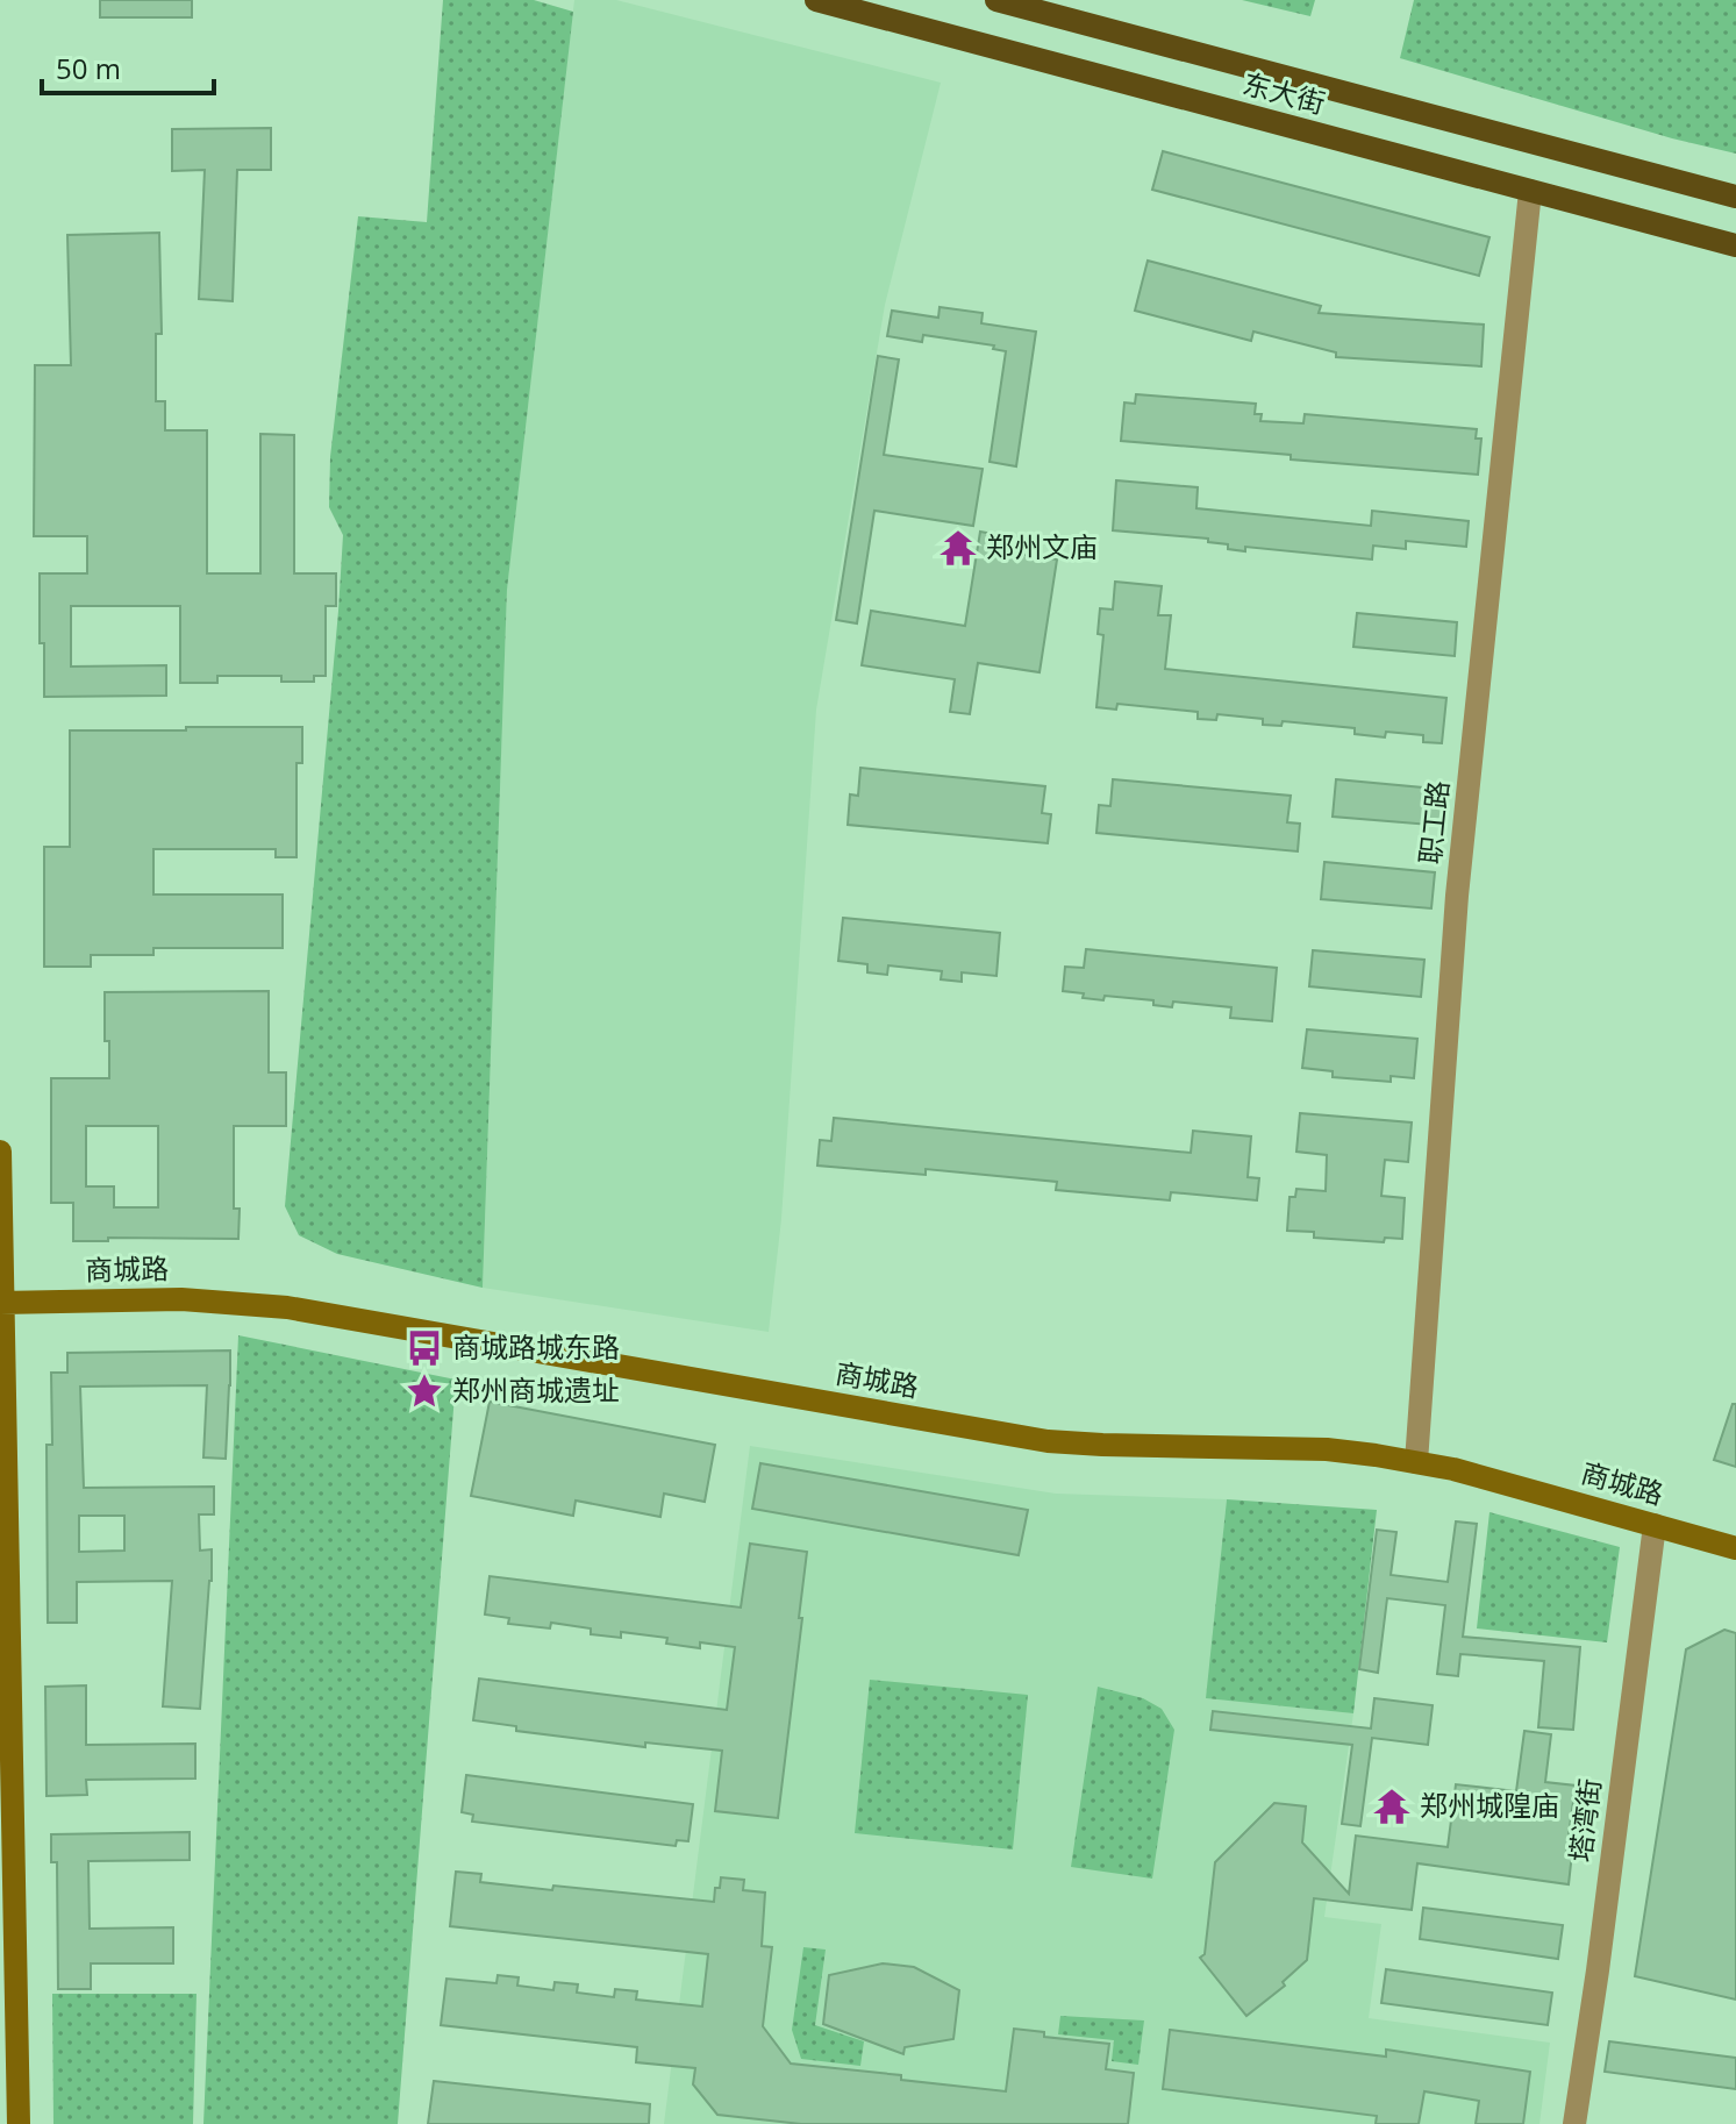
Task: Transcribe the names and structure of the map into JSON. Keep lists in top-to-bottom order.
{
  "streets": {
    "main road": ["东大街"],
    "street": ["职工路", "商城路", "塔湾街"]
  },
  "crossings": [
    ["东大街", "职工路"],
    ["职工路", "商城路"],
    ["商城路", "塔湾街"]
  ],
  "places": {
    "temple": ["郑州文庙", "郑州城隍庙"],
    "bus stop": ["商城路城东路"],
    "place": ["郑州商城遗址"]
  },
  "scale_bar": "50 m"
}
